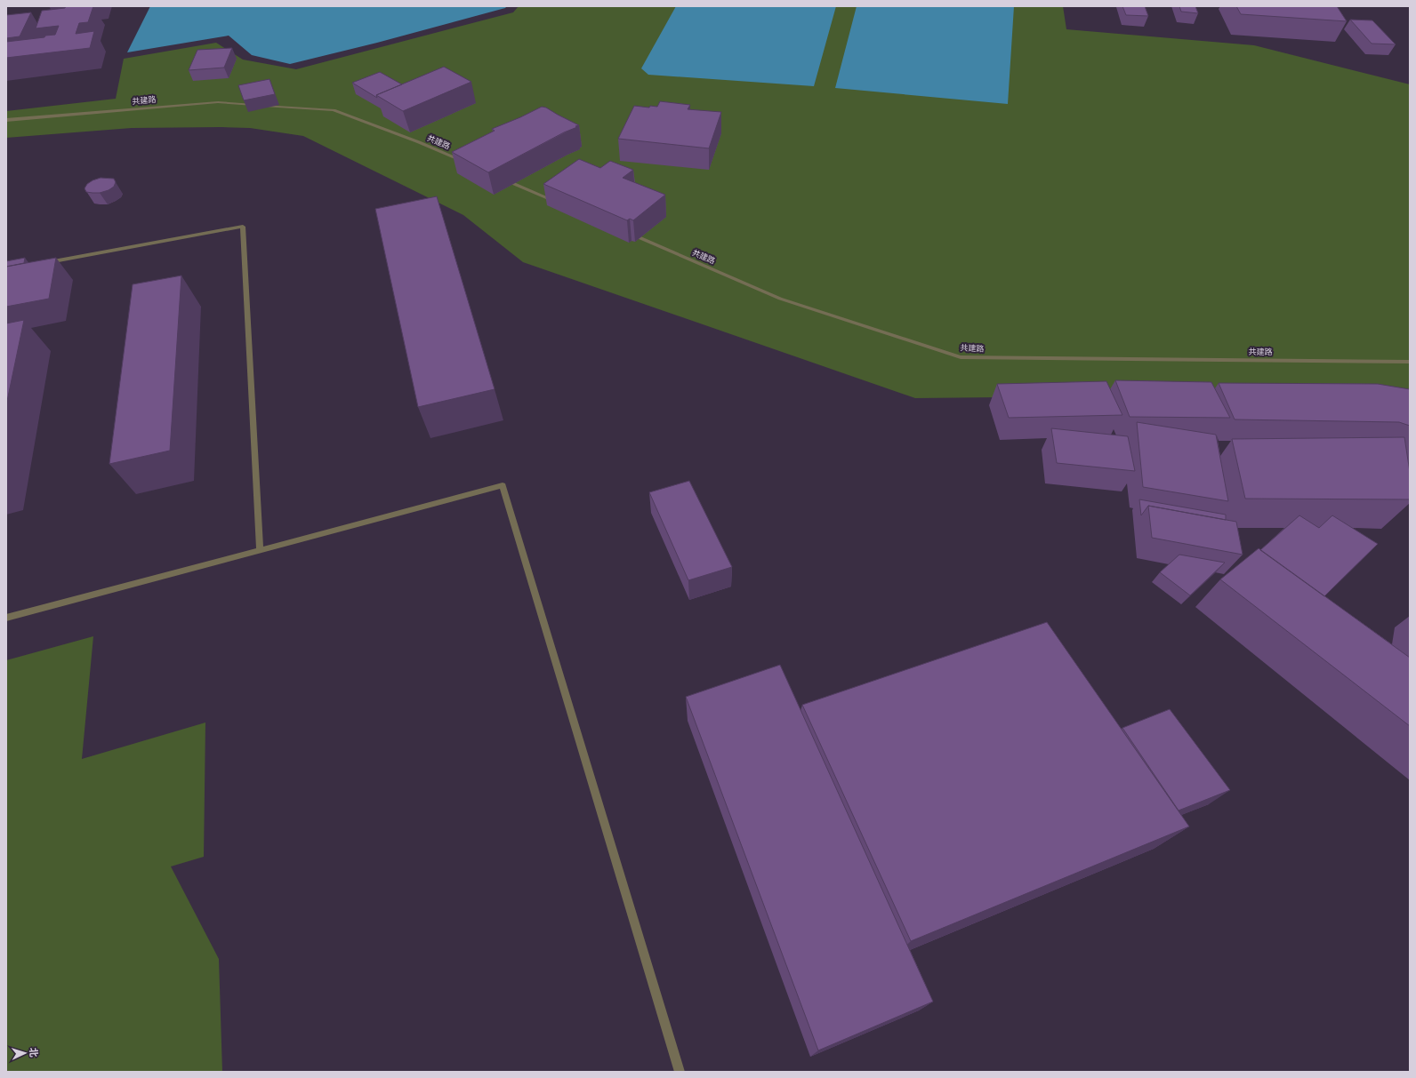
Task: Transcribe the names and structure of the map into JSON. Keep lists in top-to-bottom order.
{
  "streets": {
    "street": ["共建路"]
  },
  "north": "right"
}
